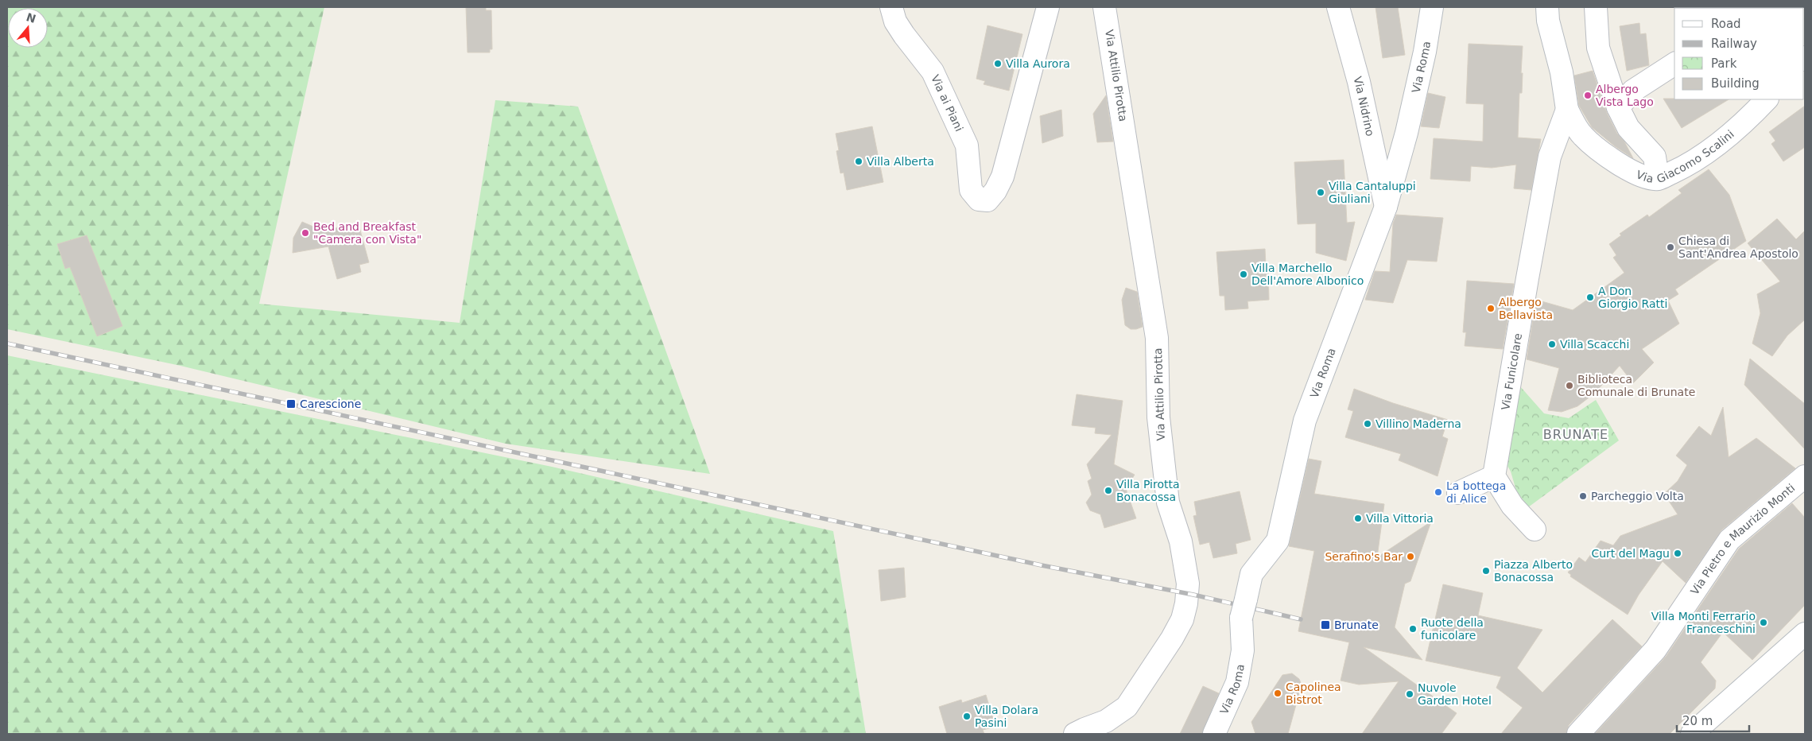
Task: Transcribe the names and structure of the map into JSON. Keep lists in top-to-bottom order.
{
  "streets": {
    "street": [
      "Via Roma",
      "Via Attilio Pirotta",
      "Via ai Piani",
      "Via Nidrino",
      "Via Giacomo Scalini",
      "Via Funicolare",
      "Via Pietro e Maurizio Monti"
    ]
  },
  "crossings": [
    ["Via Roma", "Via Nidrino"],
    ["Via Giacomo Scalini", "Via Funicolare"]
  ],
  "districts": ["BRUNATE"],
  "places": {
    "other": [
      "Villa Aurora",
      "Albergo Vista Lago",
      "Villa Alberta",
      "Villa Cantaluppi Giuliani",
      "Bed and Breakfast \"Camera con Vista\"",
      "Chiesa di Sant'Andrea Apostolo",
      "Villa Marchello Dell'Amore Albonico",
      "A Don Giorgio Ratti",
      "Albergo Bellavista",
      "Villa Scacchi",
      "Biblioteca Comunale di Brunate",
      "Villino Maderna",
      "Villa Pirotta Bonacossa",
      "La bottega di Alice",
      "Parcheggio Volta",
      "Villa Vittoria",
      "Curt del Magu",
      "Serafino's Bar",
      "Piazza Alberto Bonacossa",
      "Villa Monti Ferrario Franceschini",
      "Ruote della funicolare",
      "Capolinea Bistrot",
      "Nuvole Garden Hotel",
      "Villa Dolara Pasini"
    ],
    "transit": ["Carescione", "Brunate"]
  },
  "legend": [
    "Road",
    "Railway",
    "Park",
    "Building"
  ],
  "scale_bar": "20 m",
  "north": "top"
}
